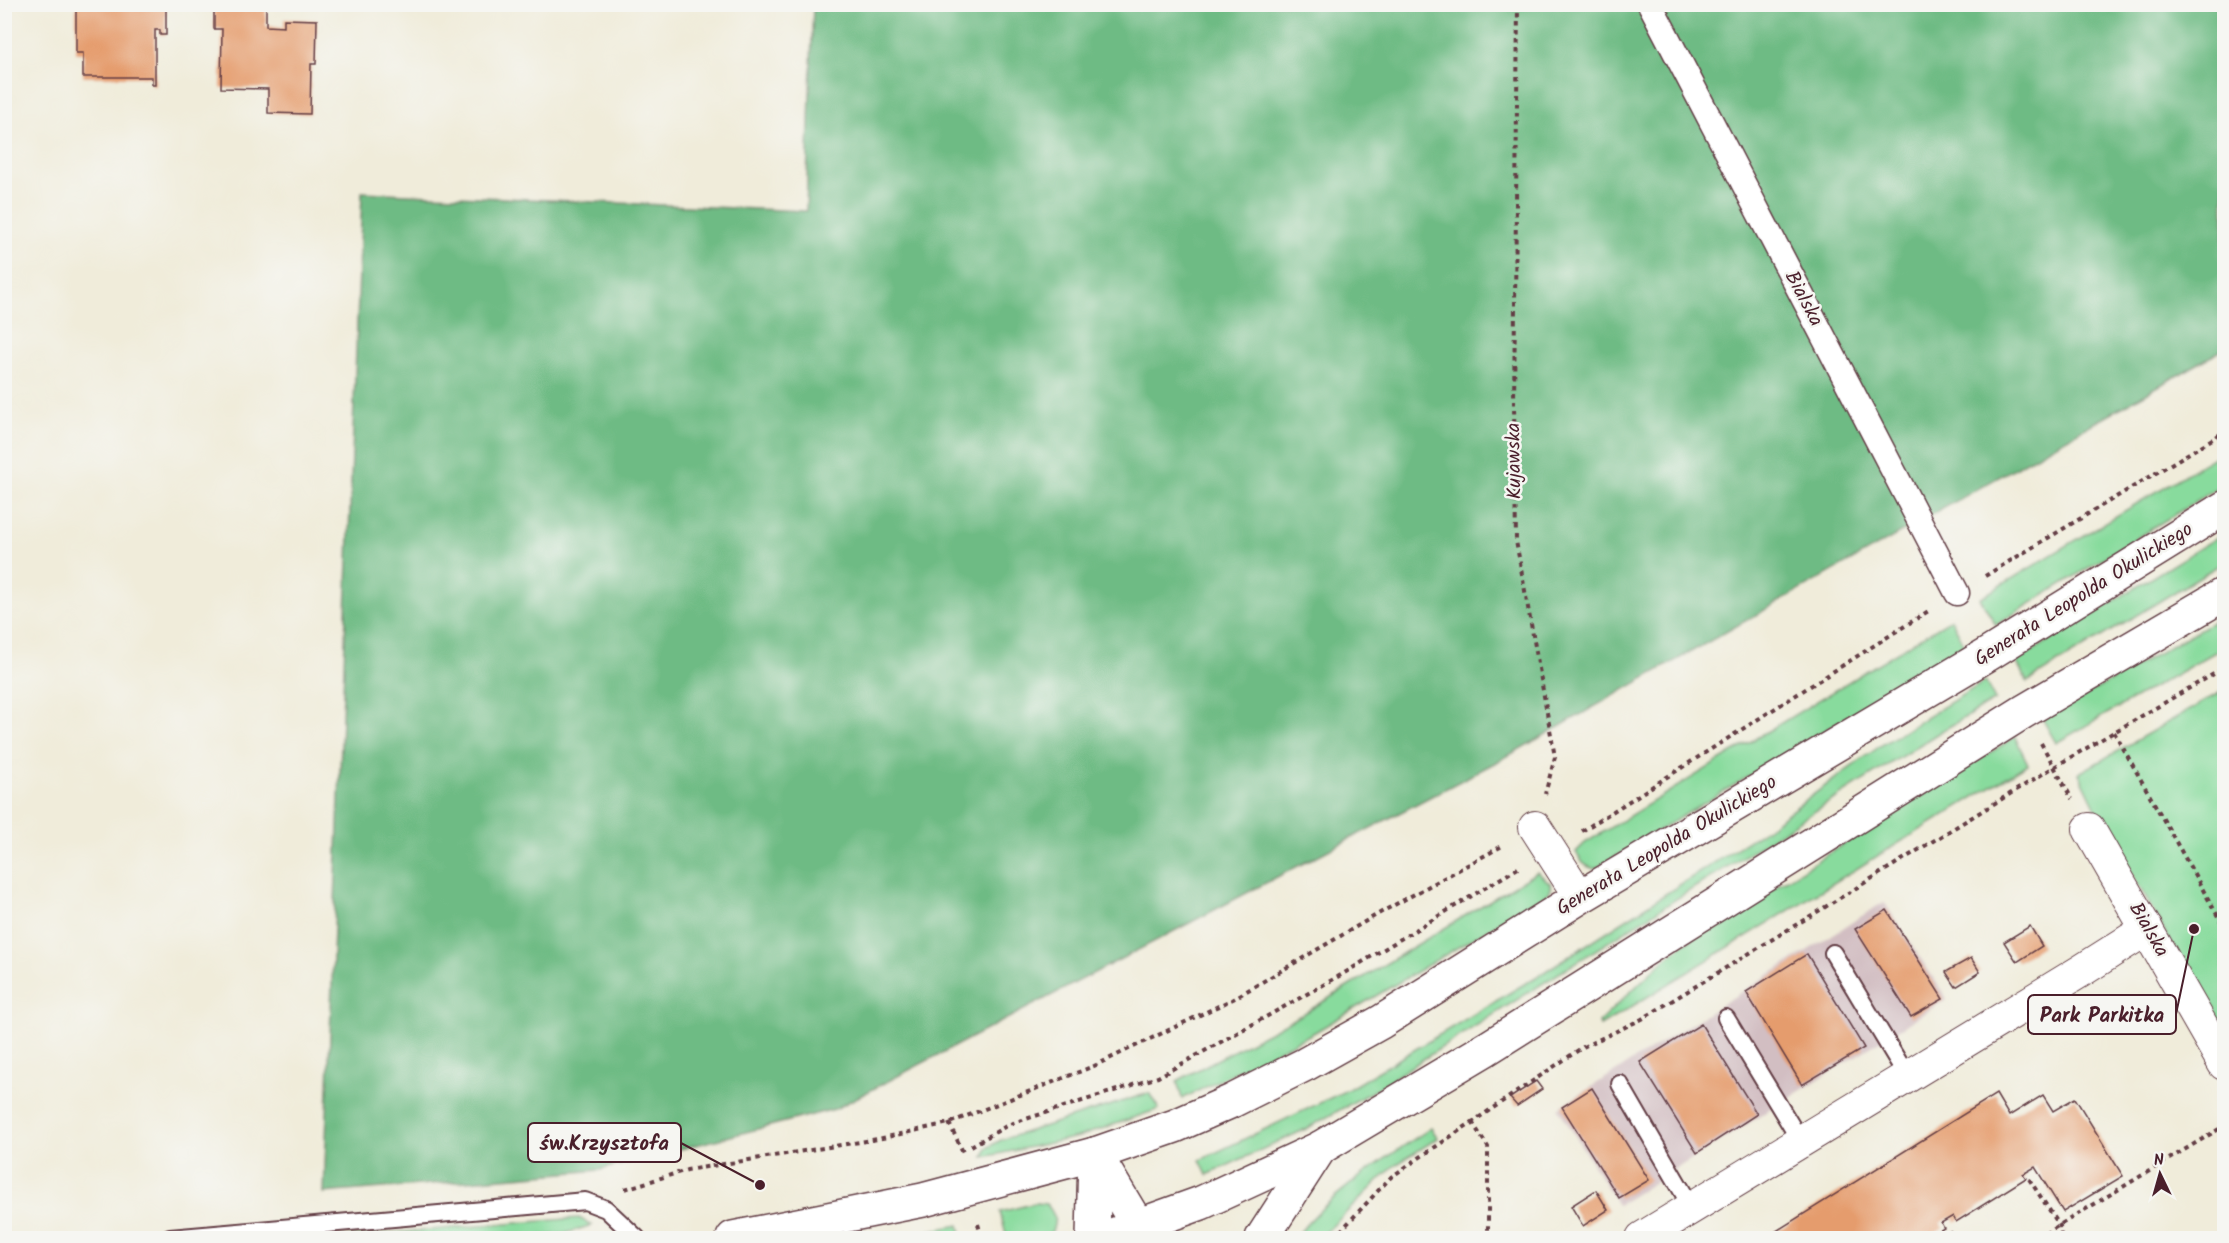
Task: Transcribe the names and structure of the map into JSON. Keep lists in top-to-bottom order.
{
  "streets": {
    "main road": ["Generała Leopolda Okulickiego"],
    "street": ["Bialska"],
    "path": ["Kujawska"]
  },
  "places": ["Park Parkitka", "św.Krzysztofa"],
  "north": "top"
}
